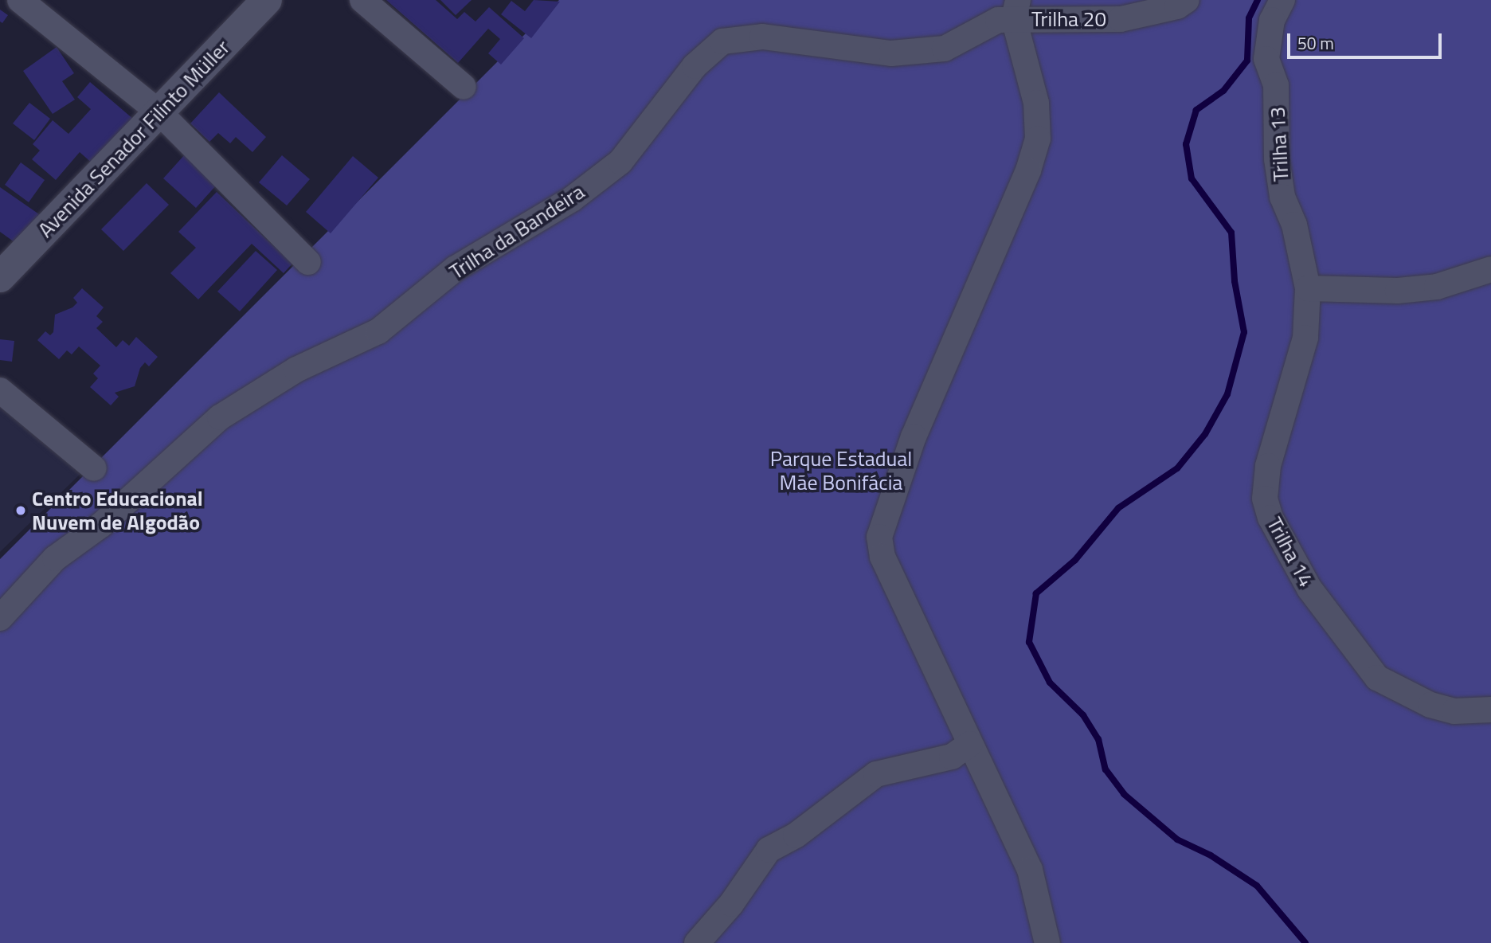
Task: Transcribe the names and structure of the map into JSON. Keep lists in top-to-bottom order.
{
  "streets": {
    "street": [
      "Trilha 20",
      "Avenida Senador Filinto Müller",
      "Trilha 13",
      "Trilha da Bandeira",
      "Trilha 14"
    ]
  },
  "crossings": [
    ["Trilha 20", "Trilha da Bandeira"],
    ["Trilha 13", "Trilha 14"]
  ],
  "parks": ["Parque Estadual Mãe Bonifácia"],
  "places": ["Centro Educacional Nuvem de Algodão"],
  "scale_bar": "50 m"
}
